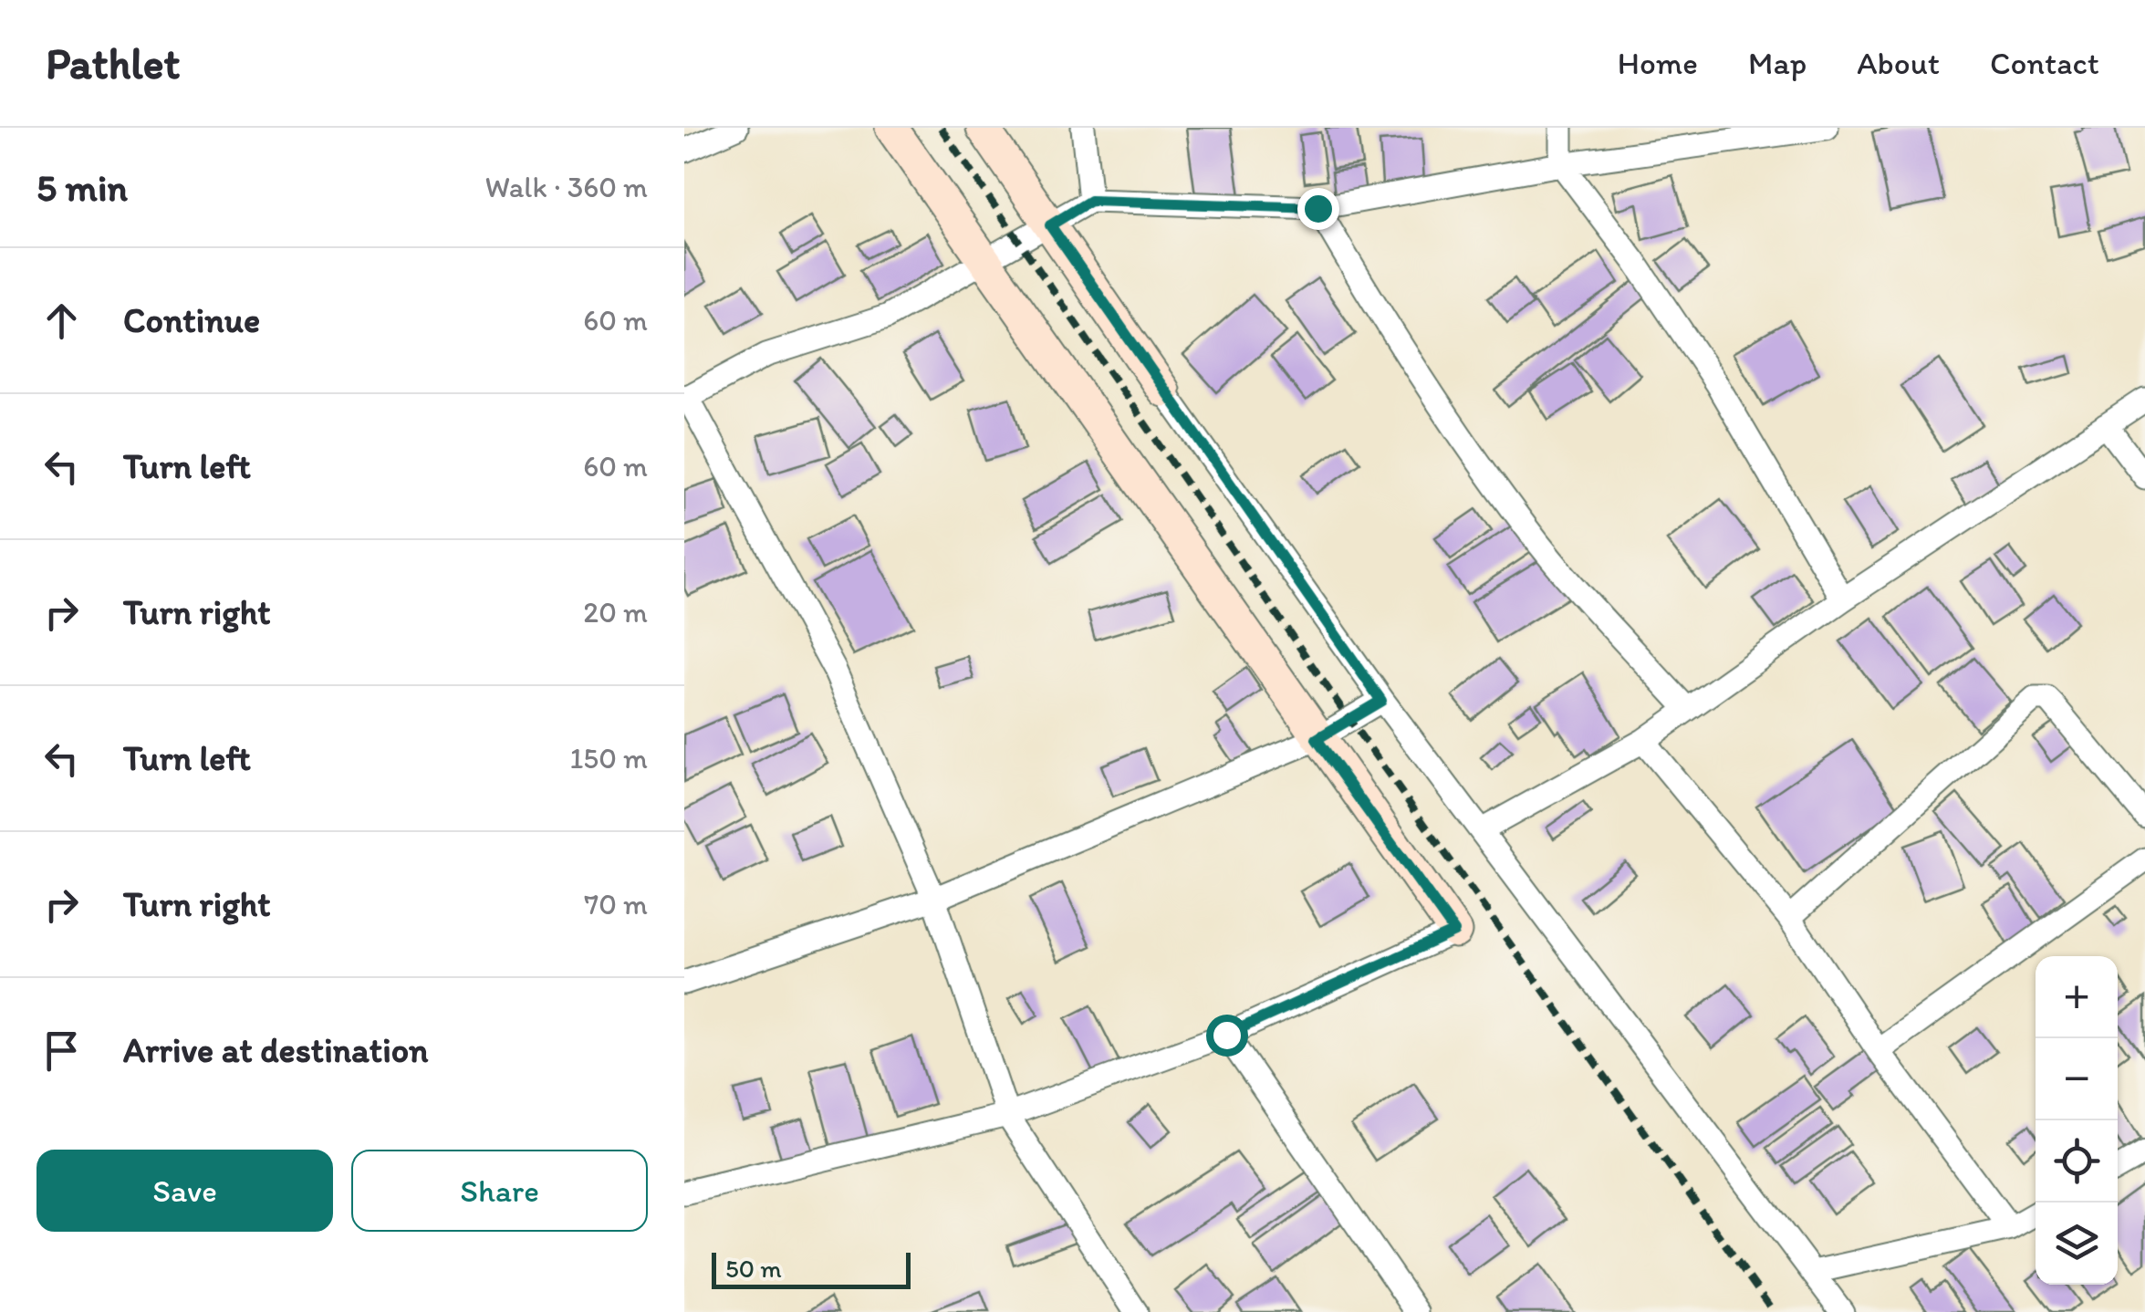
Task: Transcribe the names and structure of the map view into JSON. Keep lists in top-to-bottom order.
{
  "scale_bar": "50 m",
  "page": {
    "header": "Pathlet",
    "nav": [
      "Home",
      "Map",
      "About",
      "Contact"
    ],
    "heading": ["5 min", "Walk · 360 m"],
    "list": [
      ["Continue", "60 m"],
      ["Turn left", "60 m"],
      ["Turn right", "20 m"],
      ["Turn left", "150 m"],
      ["Turn right", "70 m"],
      "Arrive at destination"
    ],
    "map_buttons": ["+", "−"],
    "buttons": ["Save", "Share"],
    "scale": "50 m"
  }
}
